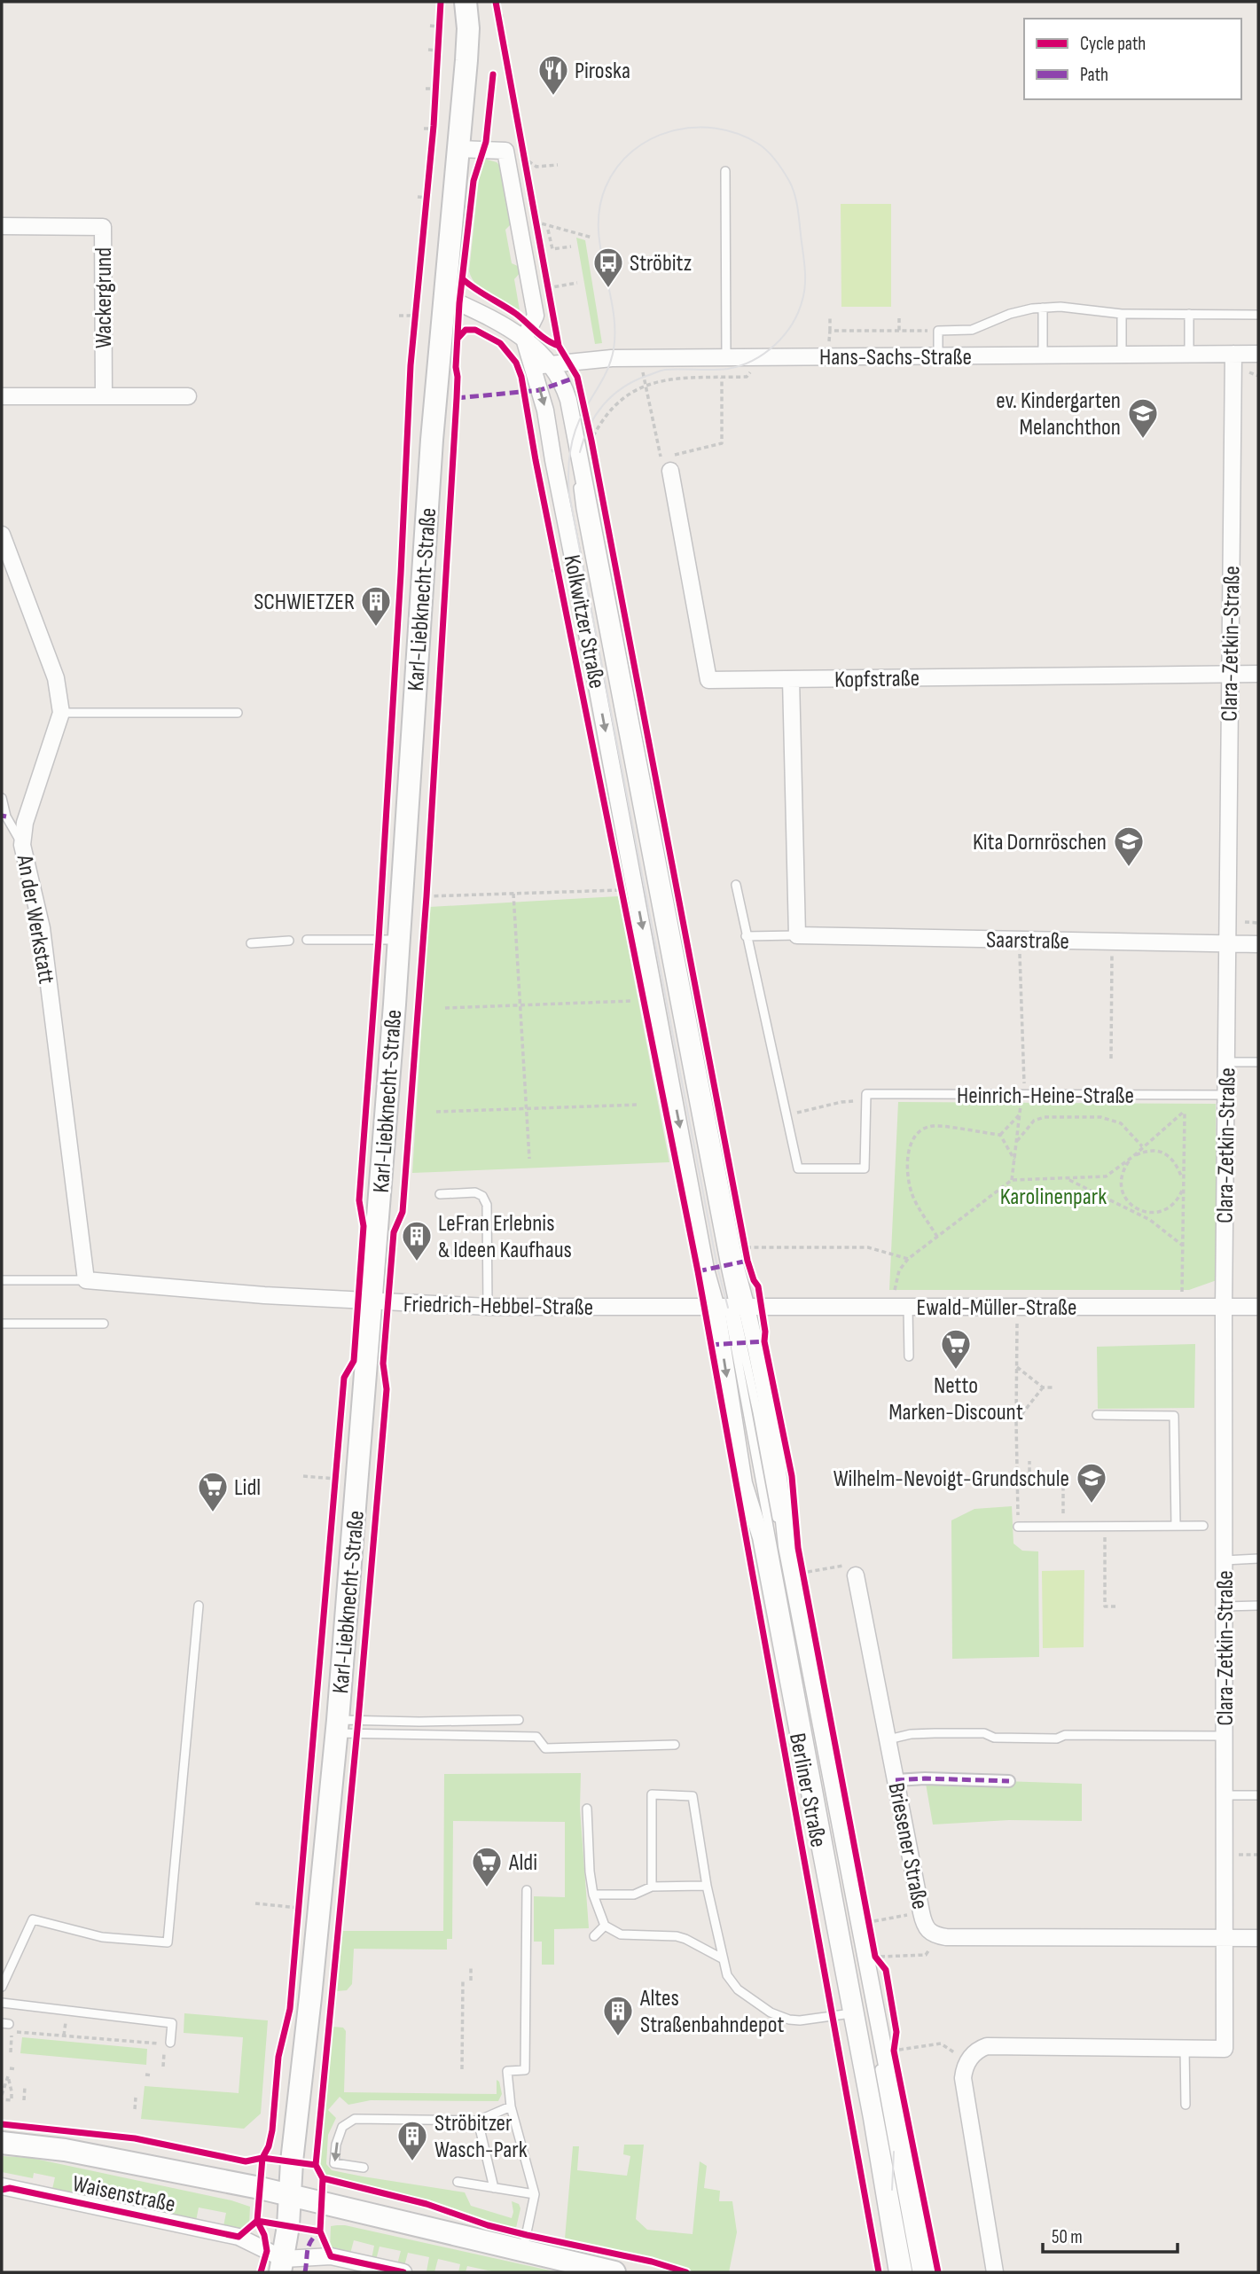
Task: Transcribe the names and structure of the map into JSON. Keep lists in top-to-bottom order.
{
  "streets": {
    "main road": ["Karl-Liebknecht-Straße", "Waisenstraße"],
    "street": [
      "Wackergrund",
      "Hans-Sachs-Straße",
      "Kolkwitzer Straße",
      "Clara-Zetkin-Straße",
      "Kopfstraße",
      "An der Werkstatt",
      "Saarstraße",
      "Friedrich-Hebbel-Straße",
      "Ewald-Müller-Straße",
      "Berliner Straße",
      "Briesener Straße"
    ],
    "lane": ["Heinrich-Heine-Straße"]
  },
  "crossings": [
    ["Hans-Sachs-Straße", "Kolkwitzer Straße"],
    ["Hans-Sachs-Straße", "Clara-Zetkin-Straße"],
    ["Karl-Liebknecht-Straße", "Kolkwitzer Straße"],
    ["Karl-Liebknecht-Straße", "Friedrich-Hebbel-Straße"],
    ["Karl-Liebknecht-Straße", "Waisenstraße"],
    ["Kolkwitzer Straße", "Friedrich-Hebbel-Straße"],
    ["Kolkwitzer Straße", "Ewald-Müller-Straße"],
    ["Kolkwitzer Straße", "Berliner Straße"],
    ["Clara-Zetkin-Straße", "Kopfstraße"],
    ["Clara-Zetkin-Straße", "Saarstraße"],
    ["Clara-Zetkin-Straße", "Heinrich-Heine-Straße"],
    ["Clara-Zetkin-Straße", "Ewald-Müller-Straße"],
    ["Clara-Zetkin-Straße", "Briesener Straße"],
    ["An der Werkstatt", "Friedrich-Hebbel-Straße"],
    ["Friedrich-Hebbel-Straße", "Ewald-Müller-Straße"],
    ["Friedrich-Hebbel-Straße", "Berliner Straße"],
    ["Ewald-Müller-Straße", "Berliner Straße"]
  ],
  "parks": ["Karolinenpark"],
  "places": {
    "restaurant": ["Piroska"],
    "bus stop": ["Ströbitz"],
    "school or university": ["ev. Kindergarten Melanchthon", "Kita Dornröschen", "Wilhelm-Nevoigt-Grundschule"],
    "building": [
      "SCHWIETZER",
      "LeFran Erlebnis & Ideen Kaufhaus",
      "Altes Straßenbahndepot",
      "Ströbitzer Wasch-Park"
    ],
    "supermarket": ["Netto Marken-Discount", "Lidl", "Aldi"]
  },
  "legend": ["Cycle path", "Path"],
  "scale_bar": "50 m"
}
